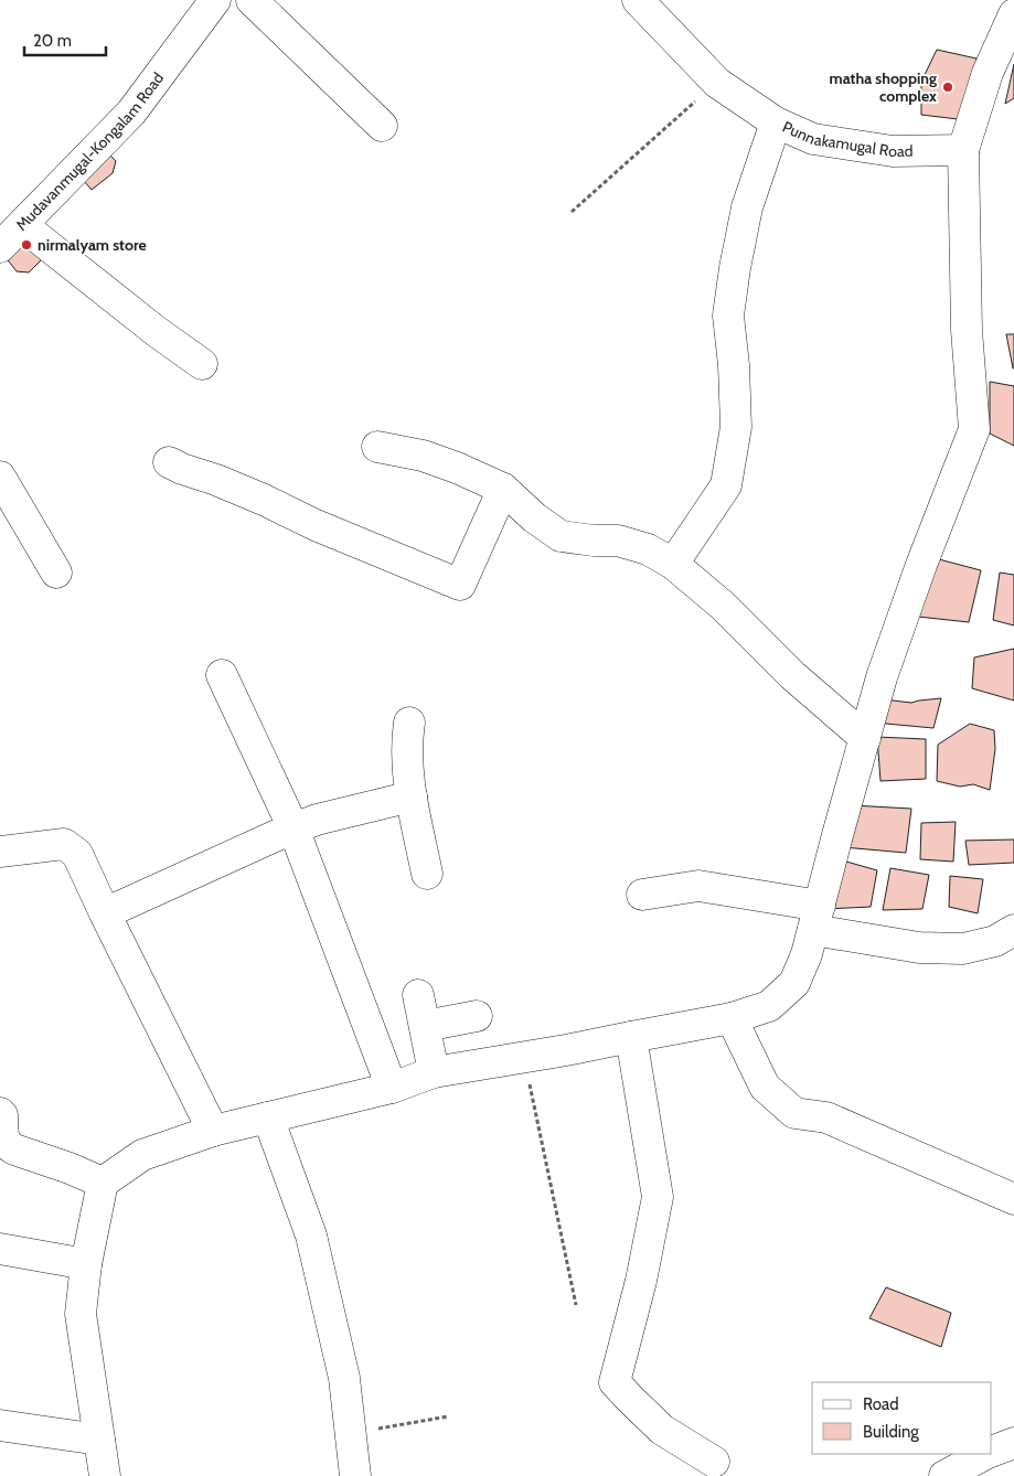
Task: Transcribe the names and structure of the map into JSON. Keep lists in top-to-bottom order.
{
  "streets": {
    "street": ["Punnakamugal Road", "Mudavanmugal-Kongalam Road"]
  },
  "places": ["matha shopping complex", "nirmalyam store"],
  "legend": ["Road", "Building"],
  "scale_bar": "20 m"
}
